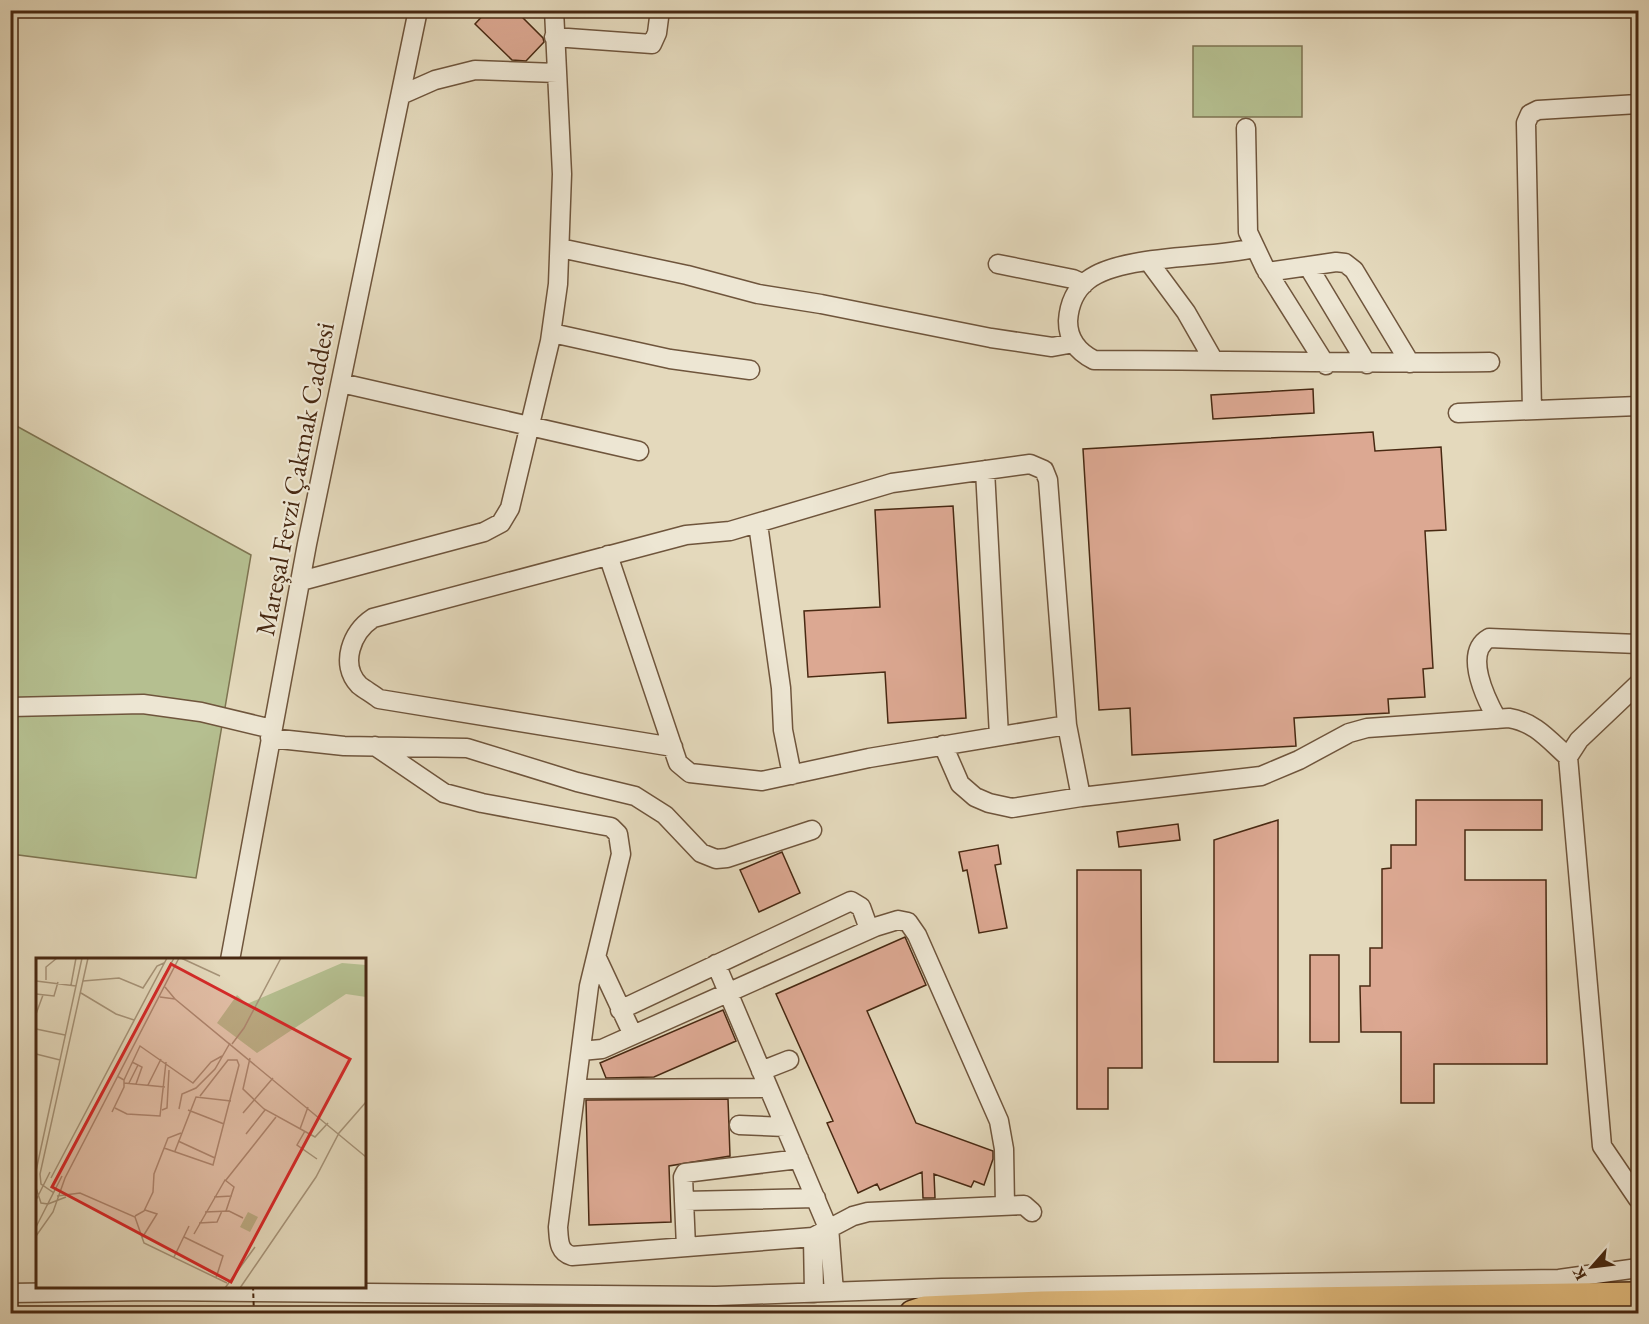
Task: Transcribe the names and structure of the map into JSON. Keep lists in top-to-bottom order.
{
  "streets": {
    "street": ["Mareşal Fevzi Çakmak Caddesi"]
  },
  "north": "bottom left"
}
